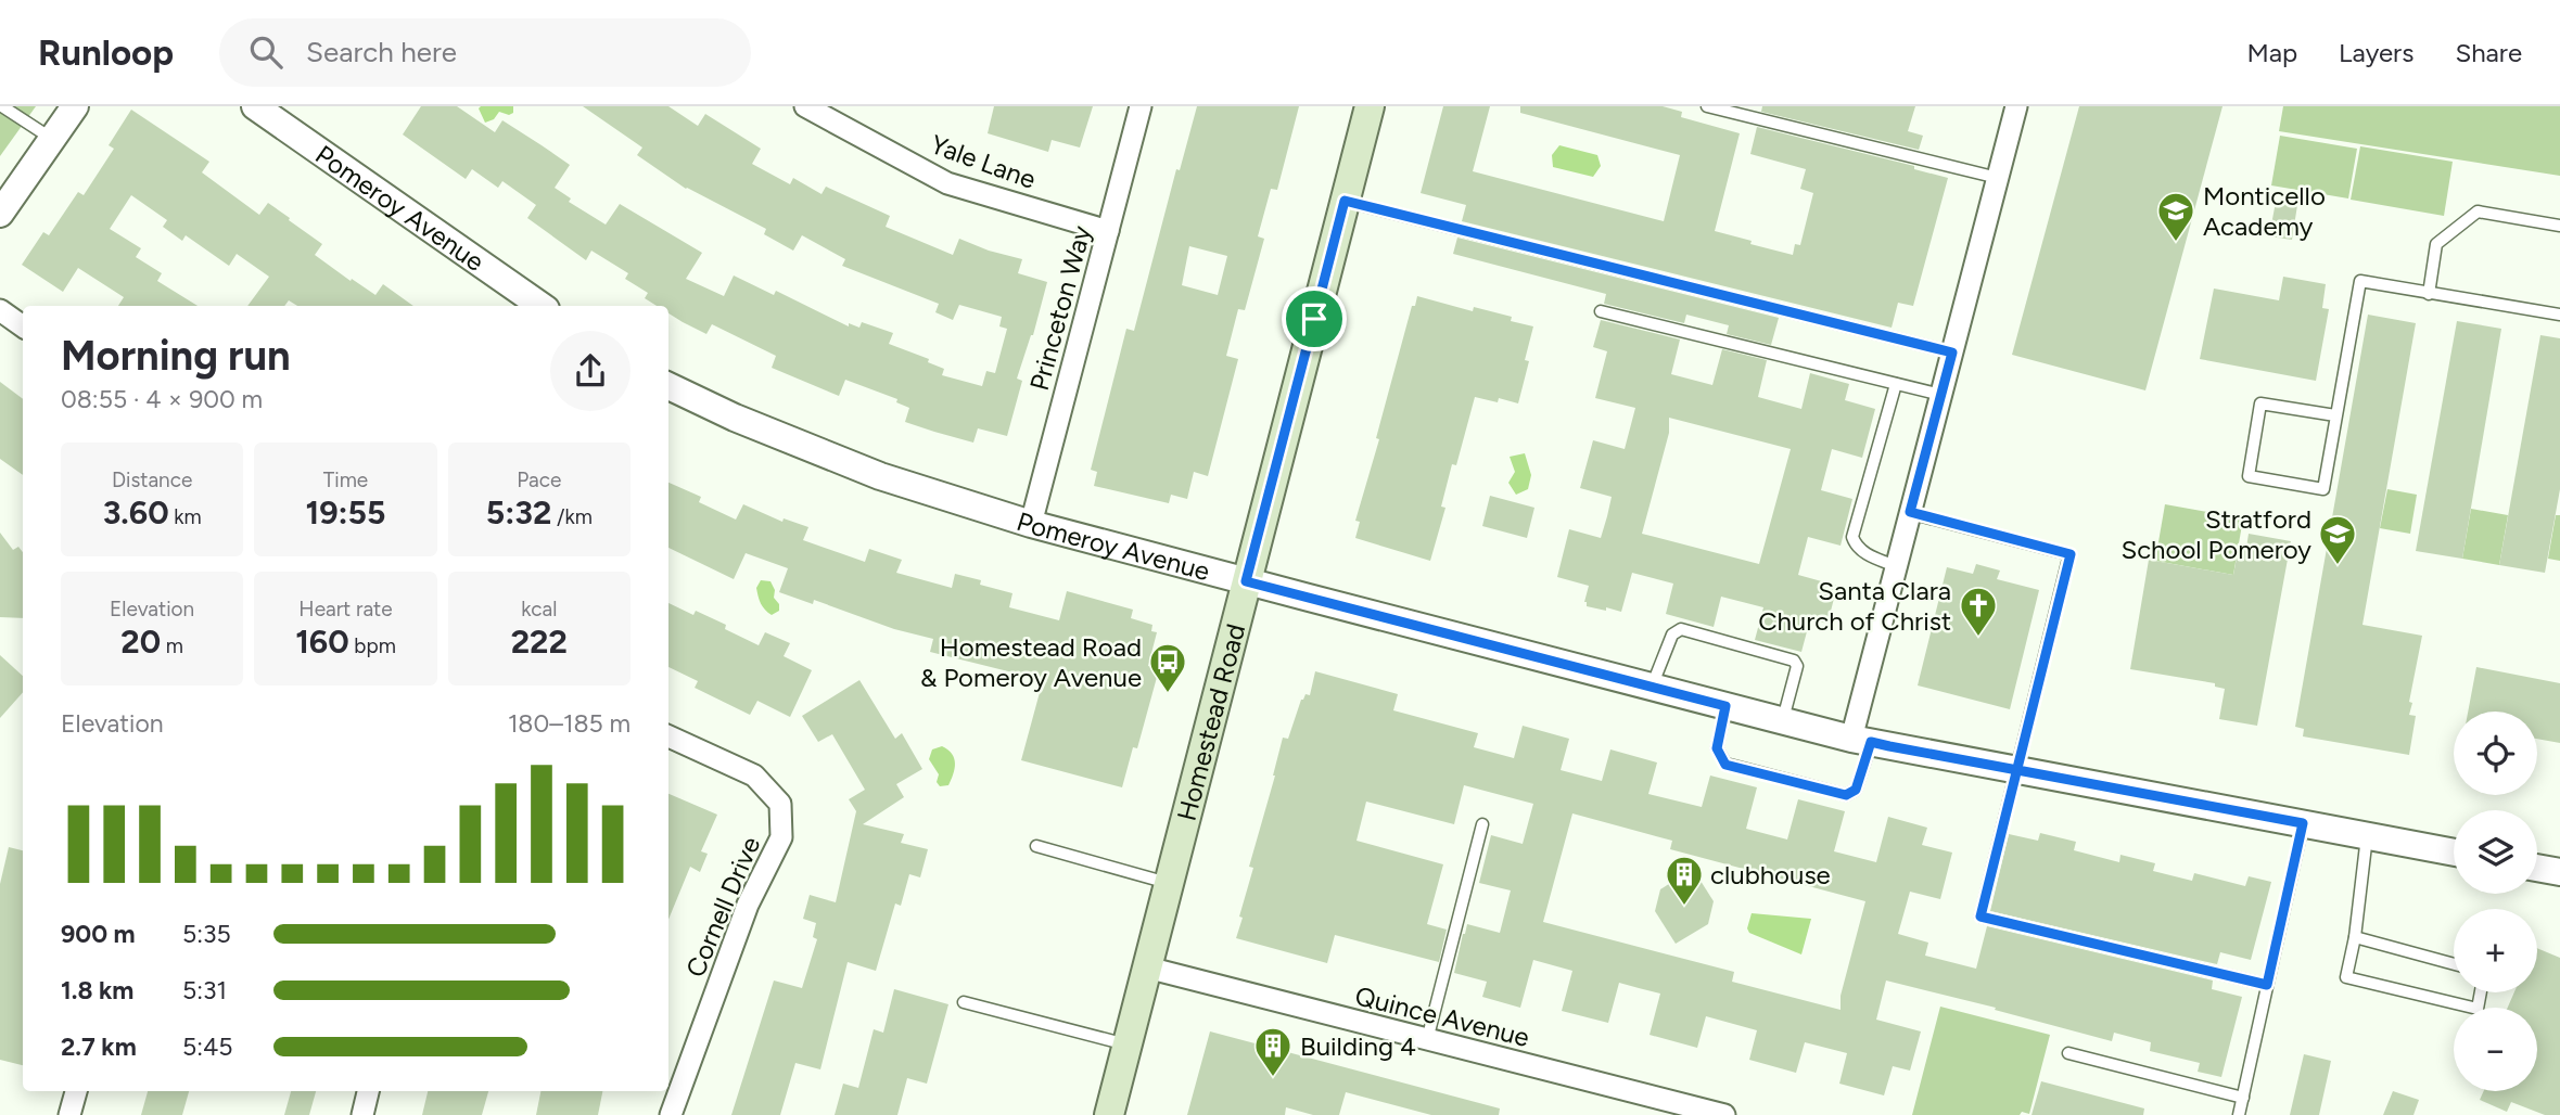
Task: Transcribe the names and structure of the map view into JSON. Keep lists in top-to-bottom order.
{
  "streets": {
    "main road": ["Homestead Road"],
    "street": [
      "Yale Lane",
      "Pomeroy Avenue",
      "Princeton Way",
      "Cornell Drive",
      "Quince Avenue"
    ]
  },
  "crossings": [
    ["Yale Lane", "Princeton Way"],
    ["Pomeroy Avenue", "Princeton Way"],
    ["Pomeroy Avenue", "Homestead Road"],
    ["Homestead Road", "Quince Avenue"]
  ],
  "places": {
    "school or university": ["Monticello Academy", "Stratford School Pomeroy"],
    "church": ["Santa Clara Church of Christ"],
    "bus stop": ["Homestead Road & Pomeroy Avenue"],
    "building": ["clubhouse", "Building 4"]
  },
  "page": {
    "header": "Runloop",
    "search": "Search here",
    "nav": ["Map", "Layers", "Share"],
    "heading": ["Morning run", "08:55 · 4 × 900 m"],
    "stats": [
      ["Distance", "3.60 km"],
      ["Time", "19:55"],
      ["Pace", "5:32 /km"],
      ["Elevation", "20 m"],
      ["Heart rate", "160 bpm"],
      ["kcal", "222"]
    ],
    "chart": ["Elevation", "180–185 m"],
    "map_buttons": ["+", "−"],
    "list": [
      {
        "name": "900 m",
        "note": "5:35"
      },
      {
        "name": "1.8 km",
        "note": "5:31"
      },
      {
        "name": "2.7 km",
        "note": "5:45"
      }
    ]
  }
}
